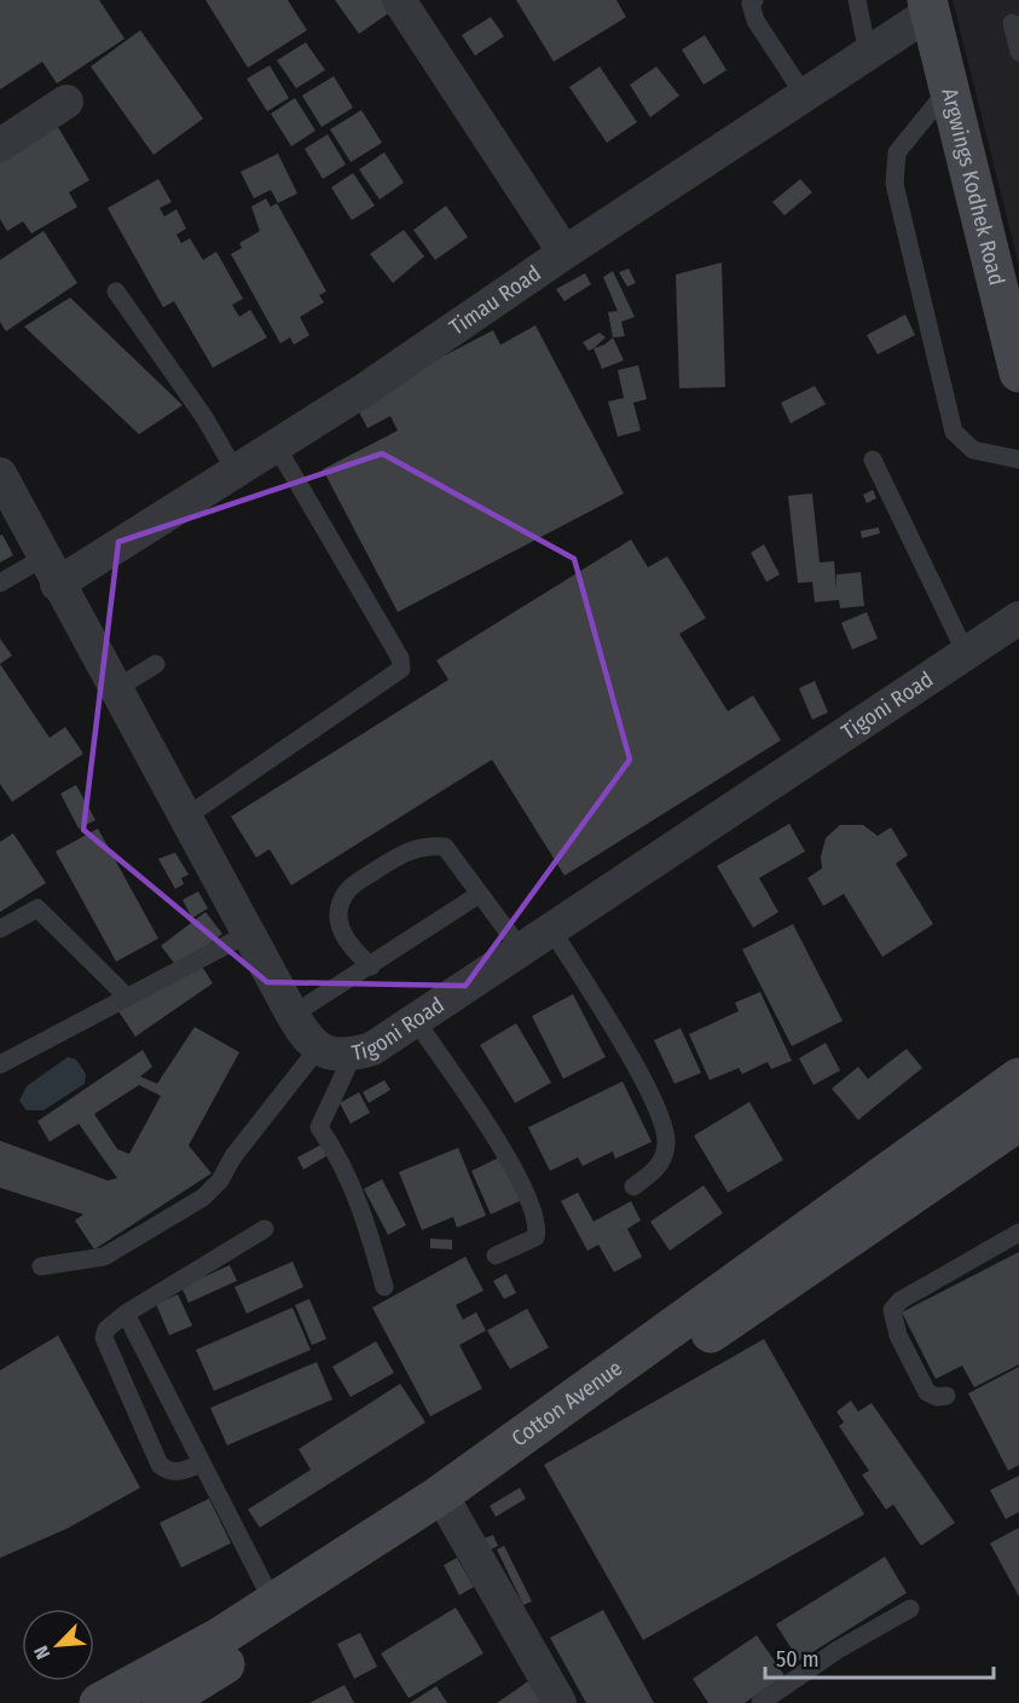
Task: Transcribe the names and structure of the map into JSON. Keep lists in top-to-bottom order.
{
  "streets": {
    "main road": ["Argwings Kodhek Road", "Cotton Avenue"],
    "street": ["Timau Road", "Tigoni Road"]
  },
  "crossings": [
    ["Argwings Kodhek Road", "Timau Road"],
    ["Timau Road", "Tigoni Road"]
  ],
  "scale_bar": "50 m",
  "north": "bottom left"
}
